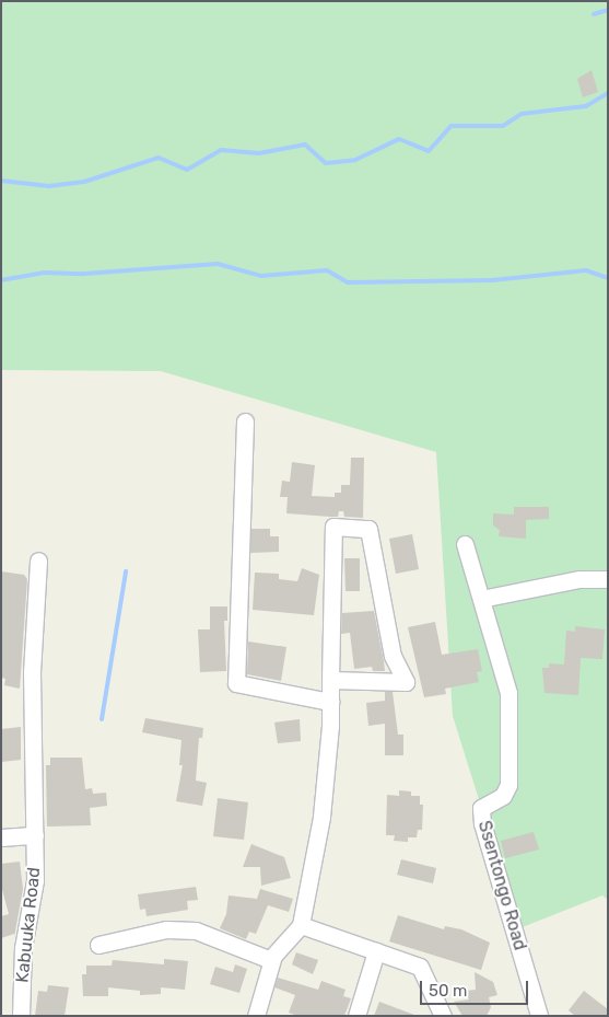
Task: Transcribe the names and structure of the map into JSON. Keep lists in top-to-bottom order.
{
  "streets": {
    "street": ["Ssentongo Road", "Kabuuka Road"]
  },
  "scale_bar": "50 m"
}
